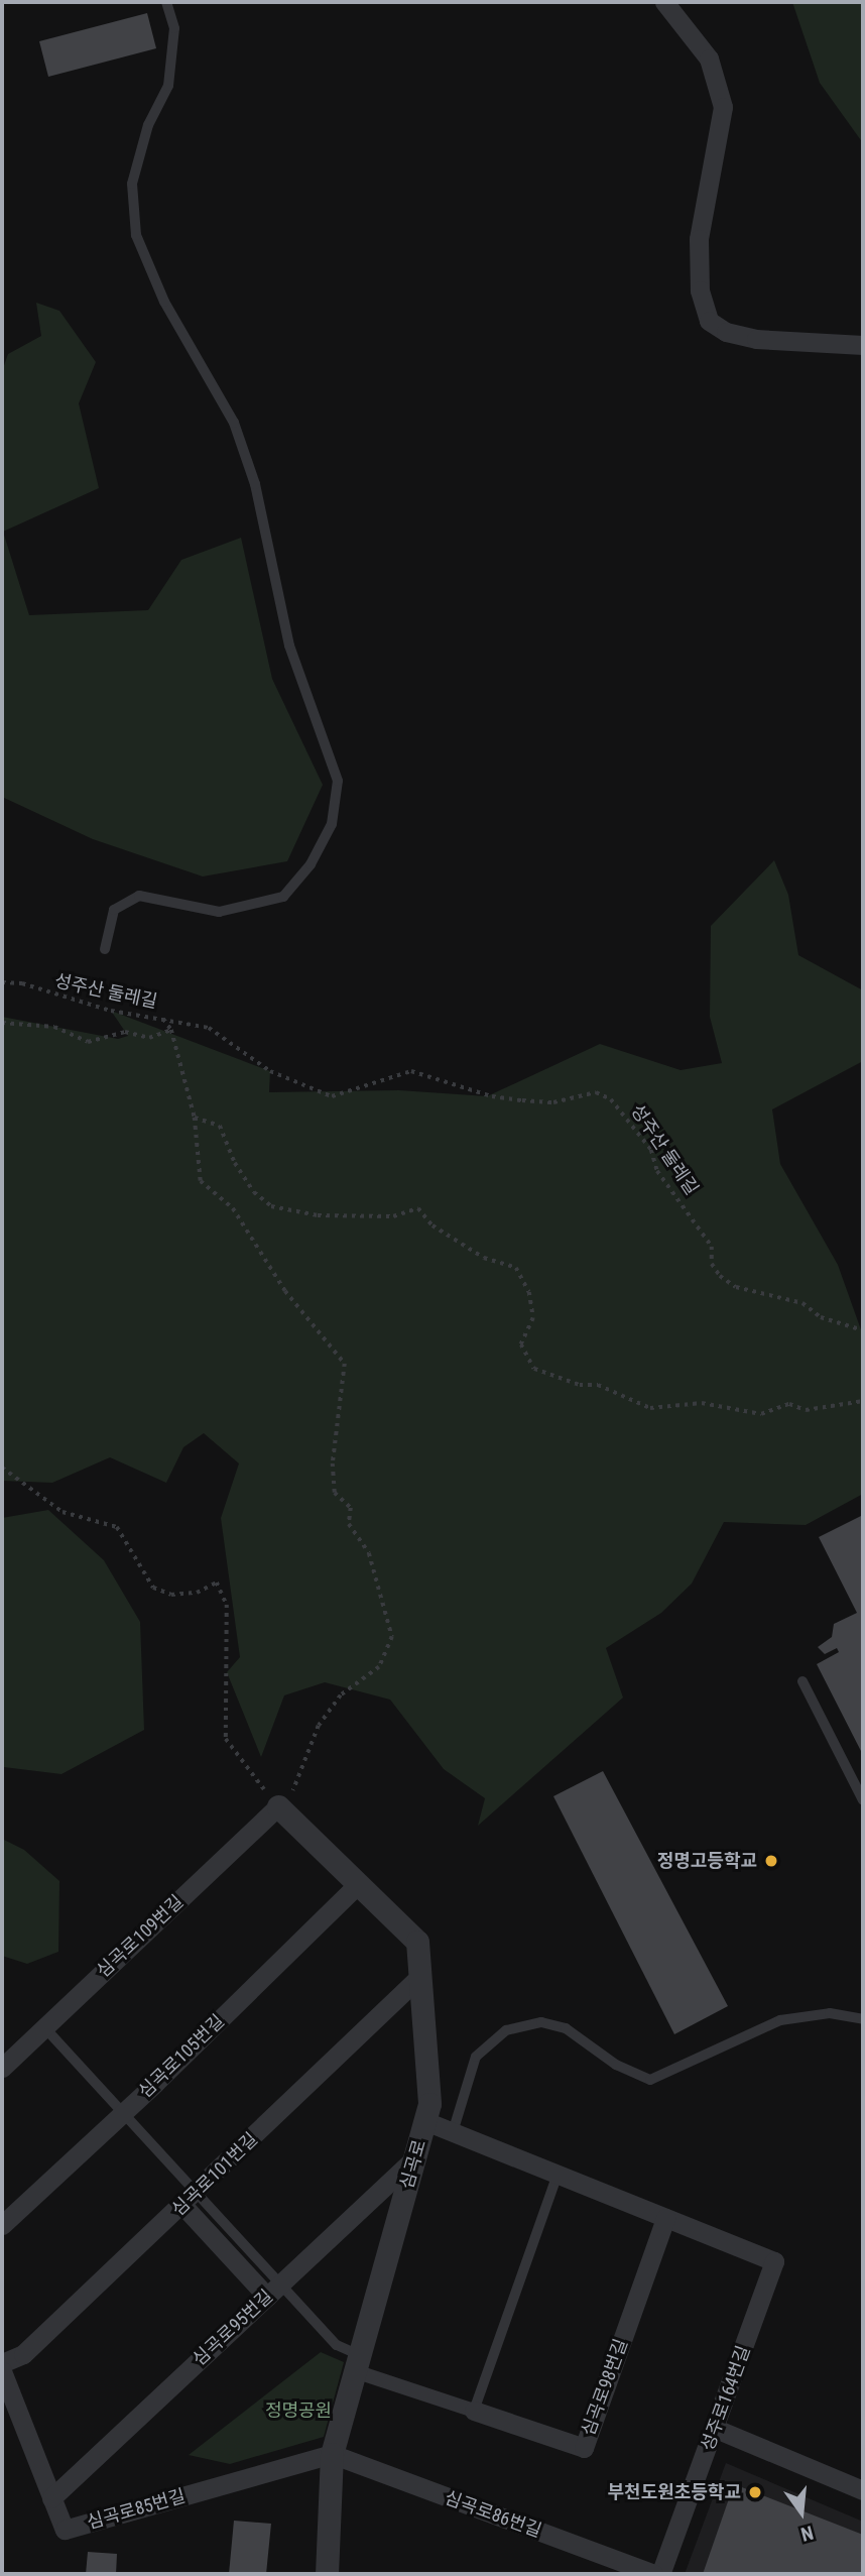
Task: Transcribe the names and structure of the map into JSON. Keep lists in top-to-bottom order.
{
  "streets": {
    "street": [
      "심곡로109번길",
      "심곡로105번길",
      "심곡로",
      "심곡로101번길",
      "심곡로95번길",
      "심곡로98번길",
      "성주로164번길",
      "심곡로85번길",
      "심곡로86번길"
    ],
    "path": ["성주산 둘레길"]
  },
  "crossings": [
    ["심곡로109번길", "심곡로"],
    ["심곡로105번길", "심곡로"],
    ["심곡로", "심곡로101번길"],
    ["심곡로", "심곡로95번길"],
    ["심곡로", "심곡로98번길"],
    ["심곡로", "심곡로85번길"],
    ["심곡로", "심곡로86번길"],
    ["심곡로95번길", "심곡로85번길"],
    ["심곡로98번길", "성주로164번길"],
    ["심곡로85번길", "심곡로86번길"]
  ],
  "parks": ["정명공원"],
  "places": ["정명고등학교", "부천도원초등학교"],
  "north": "bottom"
}
